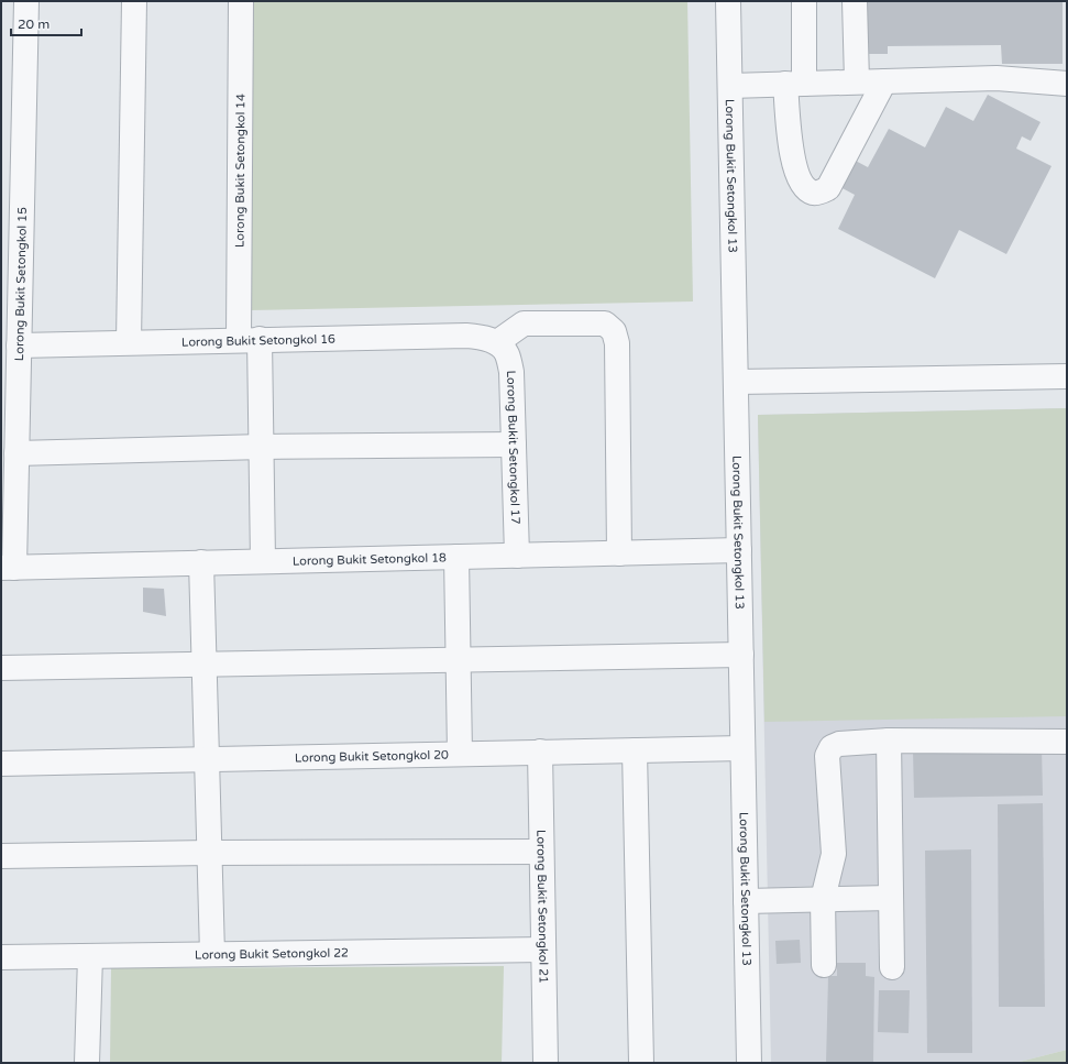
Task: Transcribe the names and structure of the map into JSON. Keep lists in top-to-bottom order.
{
  "streets": {
    "street": [
      "Lorong Bukit Setongkol 14",
      "Lorong Bukit Setongkol 13",
      "Lorong Bukit Setongkol 15",
      "Lorong Bukit Setongkol 16",
      "Lorong Bukit Setongkol 17",
      "Lorong Bukit Setongkol 18",
      "Lorong Bukit Setongkol 20",
      "Lorong Bukit Setongkol 21",
      "Lorong Bukit Setongkol 22"
    ]
  },
  "crossings": [
    ["Lorong Bukit Setongkol 14", "Lorong Bukit Setongkol 16"],
    ["Lorong Bukit Setongkol 14", "Lorong Bukit Setongkol 18"],
    ["Lorong Bukit Setongkol 13", "Lorong Bukit Setongkol 18"],
    ["Lorong Bukit Setongkol 13", "Lorong Bukit Setongkol 20"],
    ["Lorong Bukit Setongkol 15", "Lorong Bukit Setongkol 16"],
    ["Lorong Bukit Setongkol 15", "Lorong Bukit Setongkol 18"],
    ["Lorong Bukit Setongkol 16", "Lorong Bukit Setongkol 17"],
    ["Lorong Bukit Setongkol 17", "Lorong Bukit Setongkol 18"],
    ["Lorong Bukit Setongkol 20", "Lorong Bukit Setongkol 21"],
    ["Lorong Bukit Setongkol 21", "Lorong Bukit Setongkol 22"]
  ],
  "scale_bar": "20 m"
}
